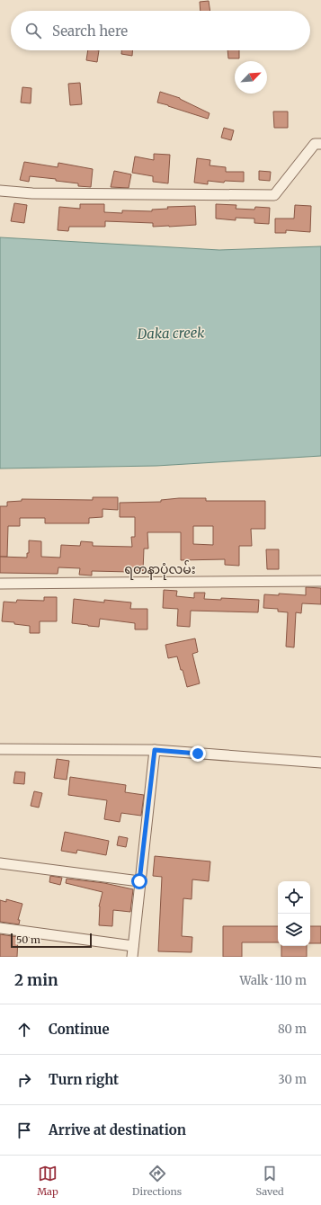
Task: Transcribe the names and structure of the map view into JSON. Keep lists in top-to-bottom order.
{
  "streets": {
    "street": ["ရတနာပုံလမ်း"]
  },
  "water": ["Daka creek"],
  "scale_bar": "50 m",
  "north": "top right",
  "page": {
    "search": "Search here",
    "scale": "50 m",
    "heading": ["2 min", "Walk · 110 m"],
    "list": [
      ["Continue", "80 m"],
      ["Turn right", "30 m"],
      "Arrive at destination"
    ],
    "nav": ["Map", "Directions", "Saved"]
  }
}
